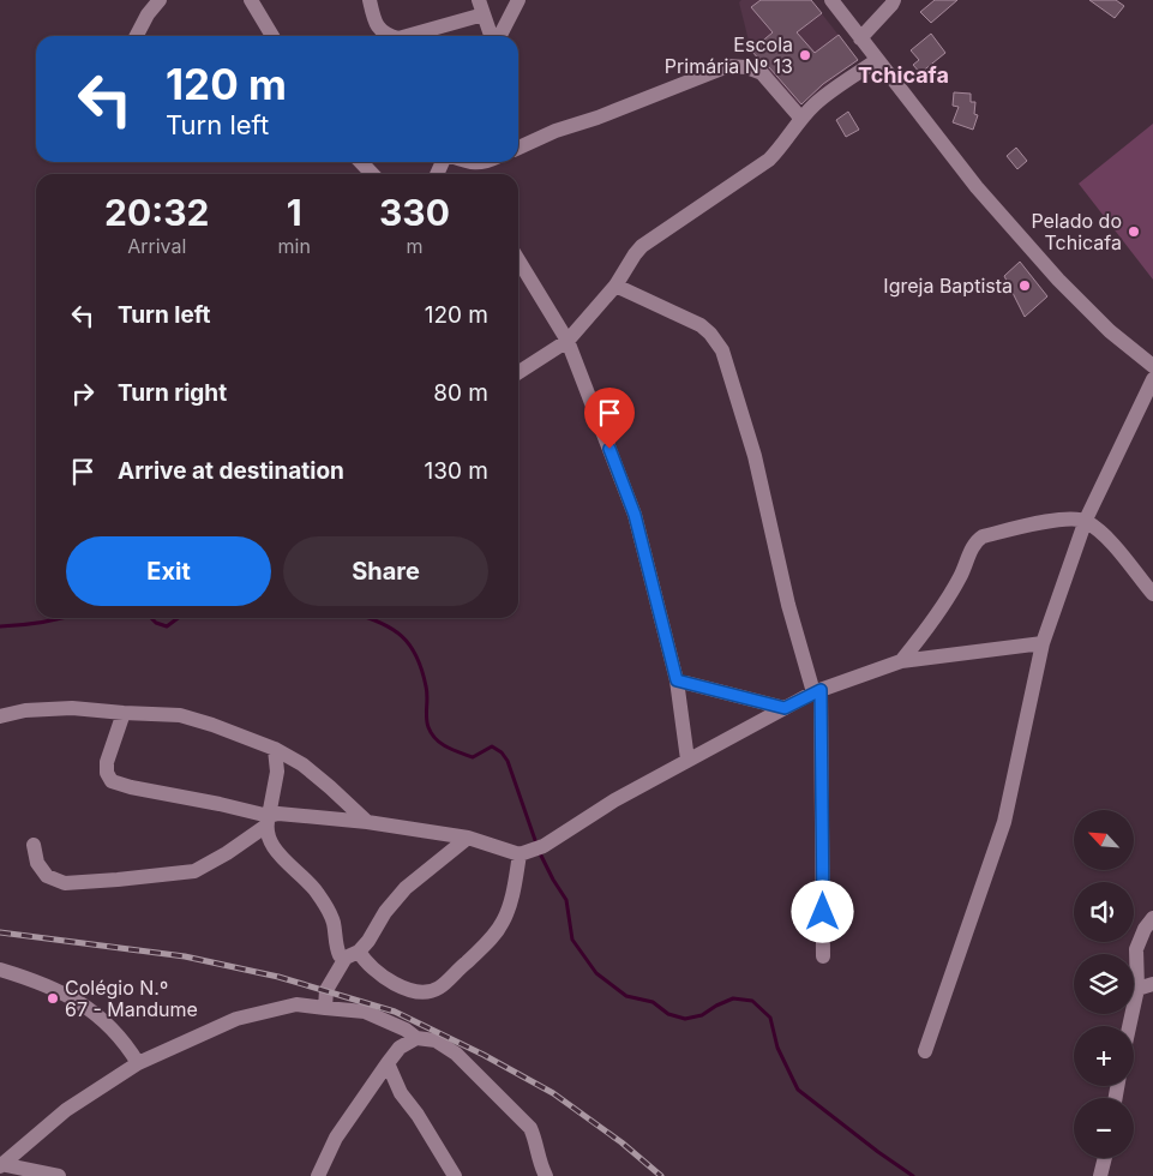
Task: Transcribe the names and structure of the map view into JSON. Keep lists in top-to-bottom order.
{
  "districts": ["Tchicafa"],
  "places": [
    "Escola Primária Nº 13",
    "Pelado do Tchicafa",
    "Igreja Baptista",
    "Colégio N.º 67 - Mandume"
  ],
  "north": "top left",
  "page": {
    "turn": ["120 m", "Turn left"],
    "eta": [
      "20:32",
      "Arrival",
      "1",
      "min",
      "330",
      "m"
    ],
    "list": [
      {
        "name": "Turn left",
        "value": "120 m"
      },
      {
        "name": "Turn right",
        "value": "80 m"
      },
      {
        "name": "Arrive at destination",
        "value": "130 m"
      }
    ],
    "buttons": ["Exit", "Share"],
    "map_buttons": ["+", "−"]
  }
}
